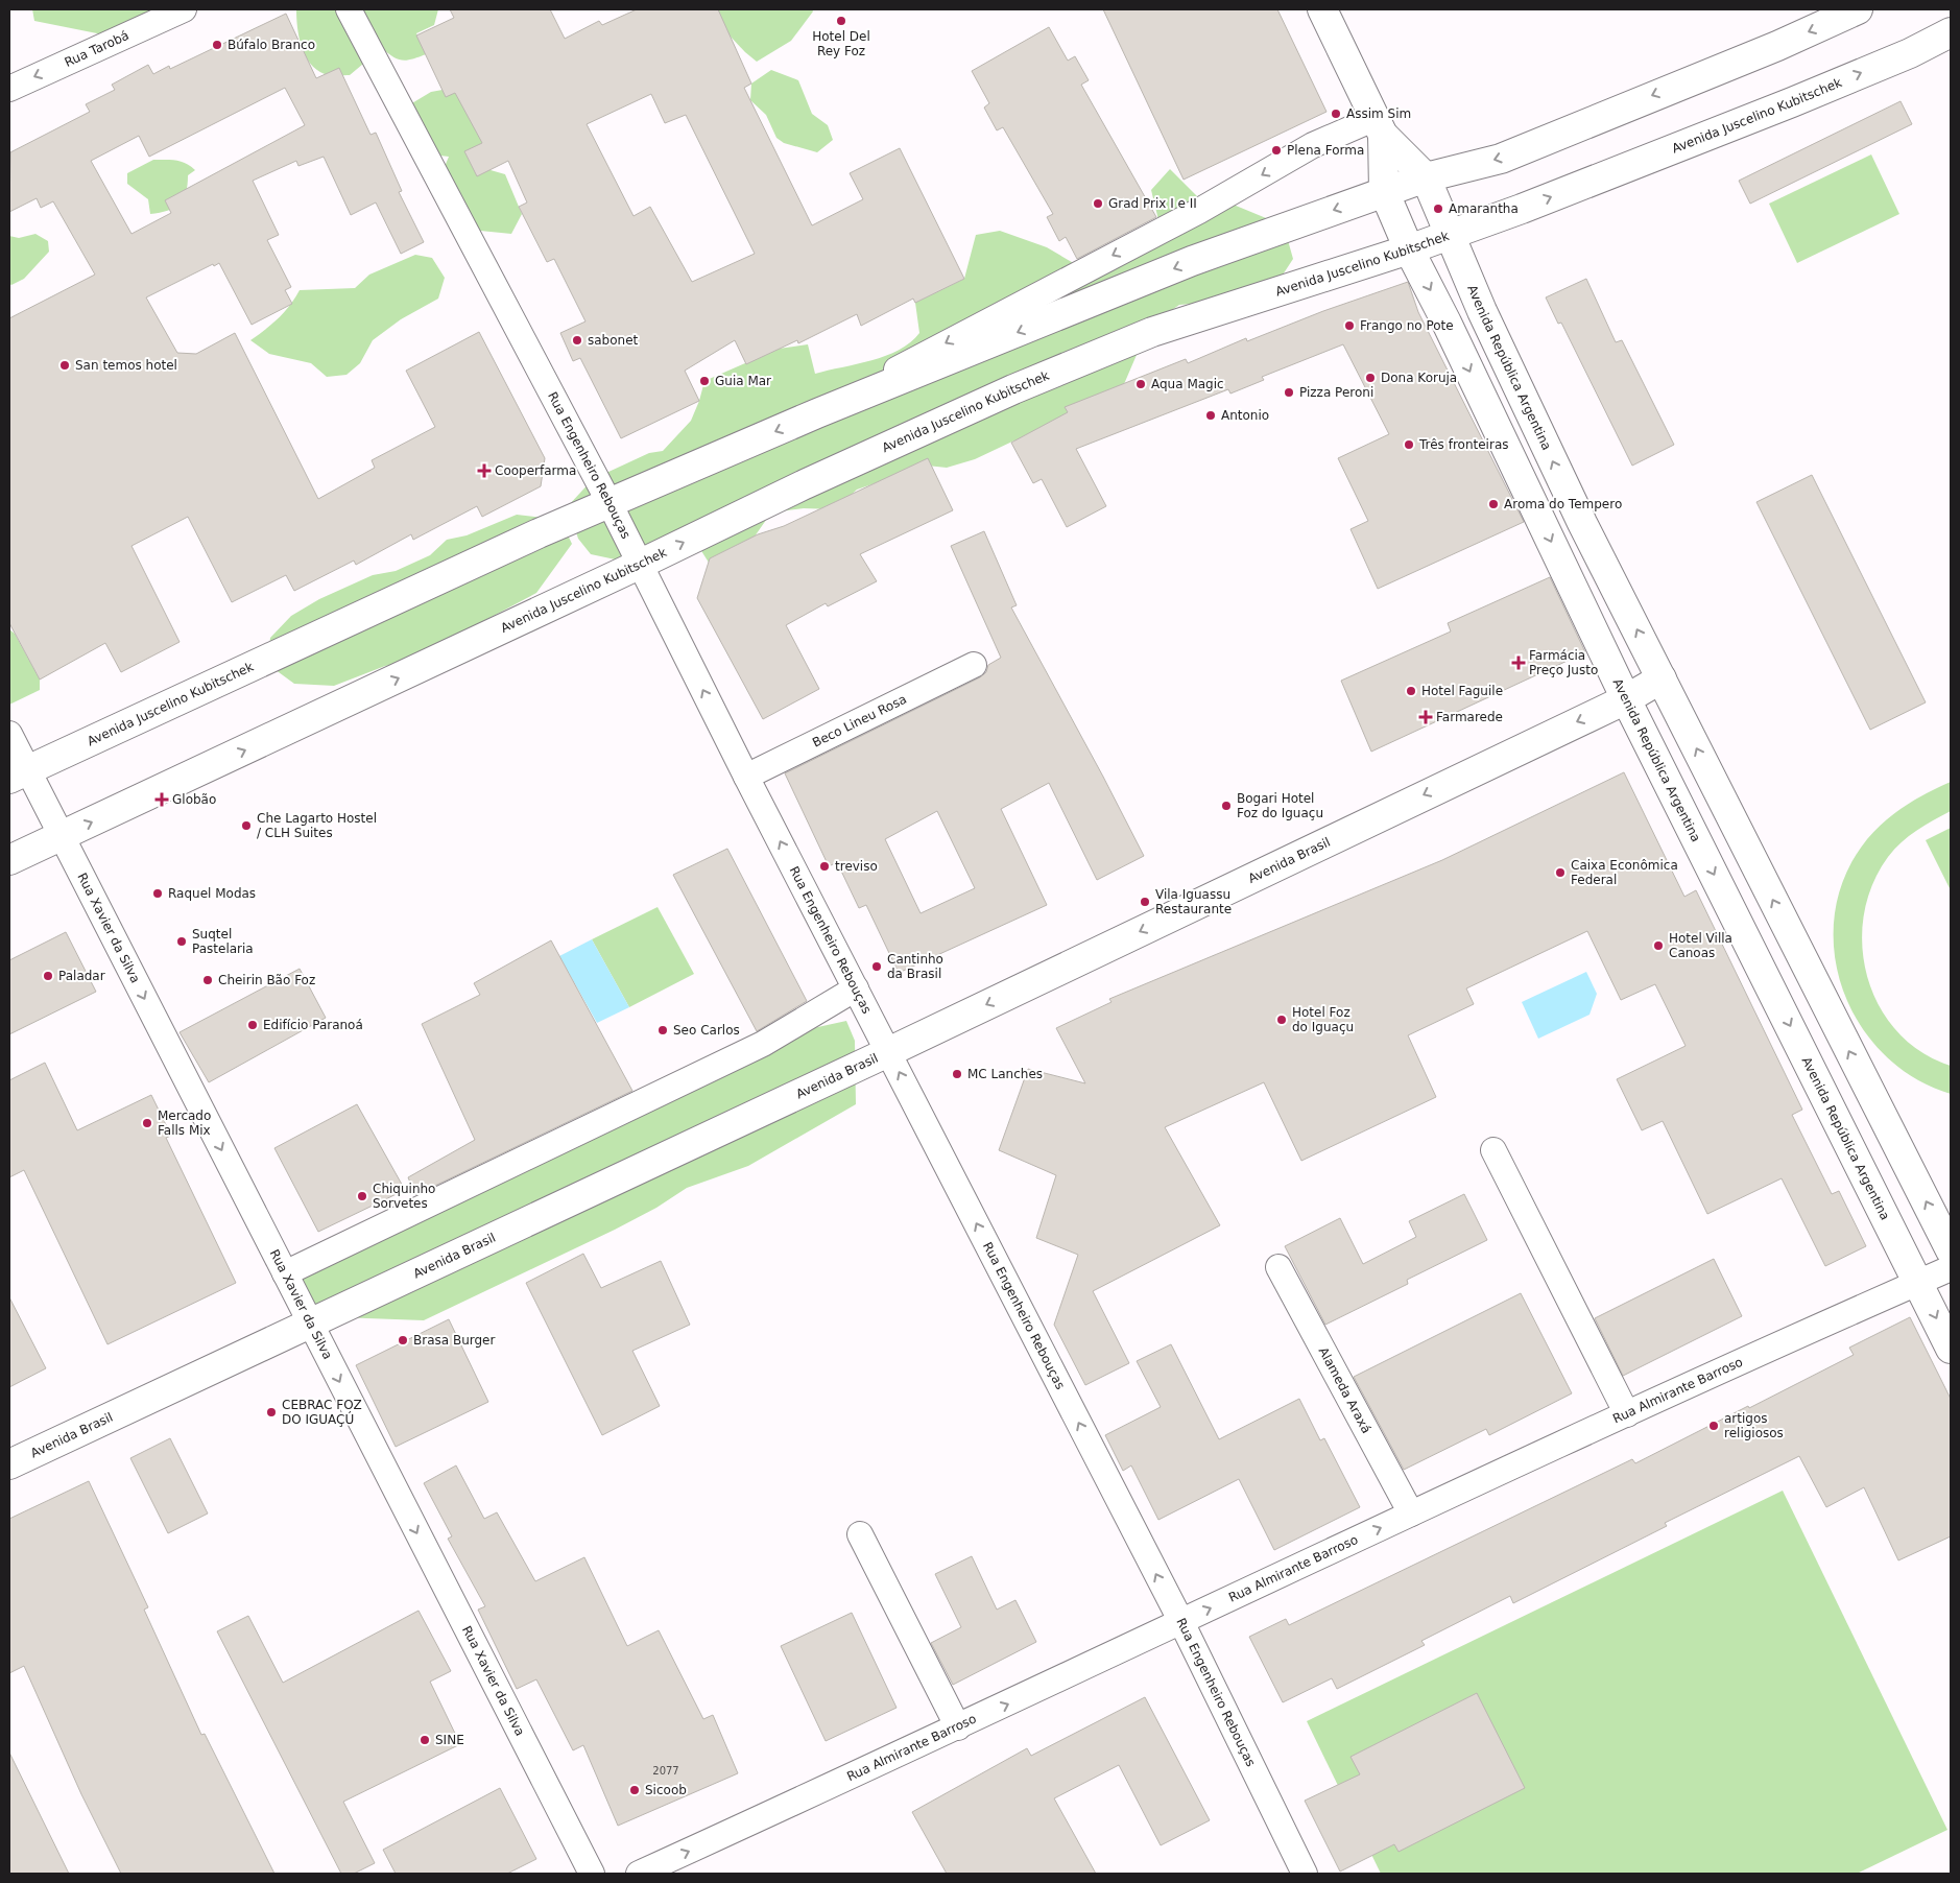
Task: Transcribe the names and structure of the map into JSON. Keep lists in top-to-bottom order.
{
  "streets": {
    "main road": ["Avenida Juscelino Kubitschek", "Avenida República Argentina", "Avenida Brasil"],
    "street": [
      "Rua Tarobá",
      "Rua Engenheiro Rebouças",
      "Beco Lineu Rosa",
      "Rua Xavier da Silva",
      "Alameda Araxá",
      "Rua Almirante Barroso"
    ]
  },
  "crossings": [
    ["Avenida Juscelino Kubitschek", "Avenida República Argentina"],
    ["Avenida Juscelino Kubitschek", "Rua Engenheiro Rebouças"],
    ["Avenida Juscelino Kubitschek", "Rua Xavier da Silva"],
    ["Avenida República Argentina", "Avenida Brasil"],
    ["Avenida República Argentina", "Rua Almirante Barroso"],
    ["Rua Engenheiro Rebouças", "Beco Lineu Rosa"],
    ["Rua Engenheiro Rebouças", "Avenida Brasil"],
    ["Rua Engenheiro Rebouças", "Rua Almirante Barroso"],
    ["Avenida Brasil", "Rua Xavier da Silva"],
    ["Alameda Araxá", "Rua Almirante Barroso"]
  ],
  "one_way": [
    "Rua Tarobá",
    "Rua Engenheiro Rebouças",
    "Avenida Brasil",
    "Rua Xavier da Silva",
    "Rua Almirante Barroso"
  ],
  "places": {
    "other": [
      "Hotel Del Rey Foz",
      "Búfalo Branco",
      "Assim Sim",
      "Plena Forma",
      "Grad Prix I e II",
      "Amarantha",
      "Frango no Pote",
      "sabonet",
      "San temos hotel",
      "Dona Koruja",
      "Guia Mar",
      "Aqua Magic",
      "Pizza Peroni",
      "Antonio",
      "Três fronteiras",
      "Aroma do Tempero",
      "Hotel Faguile",
      "Bogari Hotel Foz do Iguaçu",
      "Che Lagarto Hostel / CLH Suites",
      "treviso",
      "Caixa Econômica Federal",
      "Raquel Modas",
      "Vila Iguassu Restaurante",
      "Suqtel Pastelaria",
      "Hotel Villa Canoas",
      "Cantinho da Brasil",
      "Paladar",
      "Cheirin Bão Foz",
      "Hotel Foz do Iguaçu",
      "Edifício Paranoá",
      "Seo Carlos",
      "MC Lanches",
      "Mercado Falls Mix",
      "Chiquinho Sorvetes",
      "Brasa Burger",
      "CEBRAC FOZ DO IGUAÇÚ",
      "artigos religiosos",
      "SINE",
      "Sicoob"
    ],
    "health": [
      "Cooperfarma",
      "Farmácia Preço Justo",
      "Farmarede",
      "Globão"
    ]
  },
  "house_numbers": ["2077"]
}
